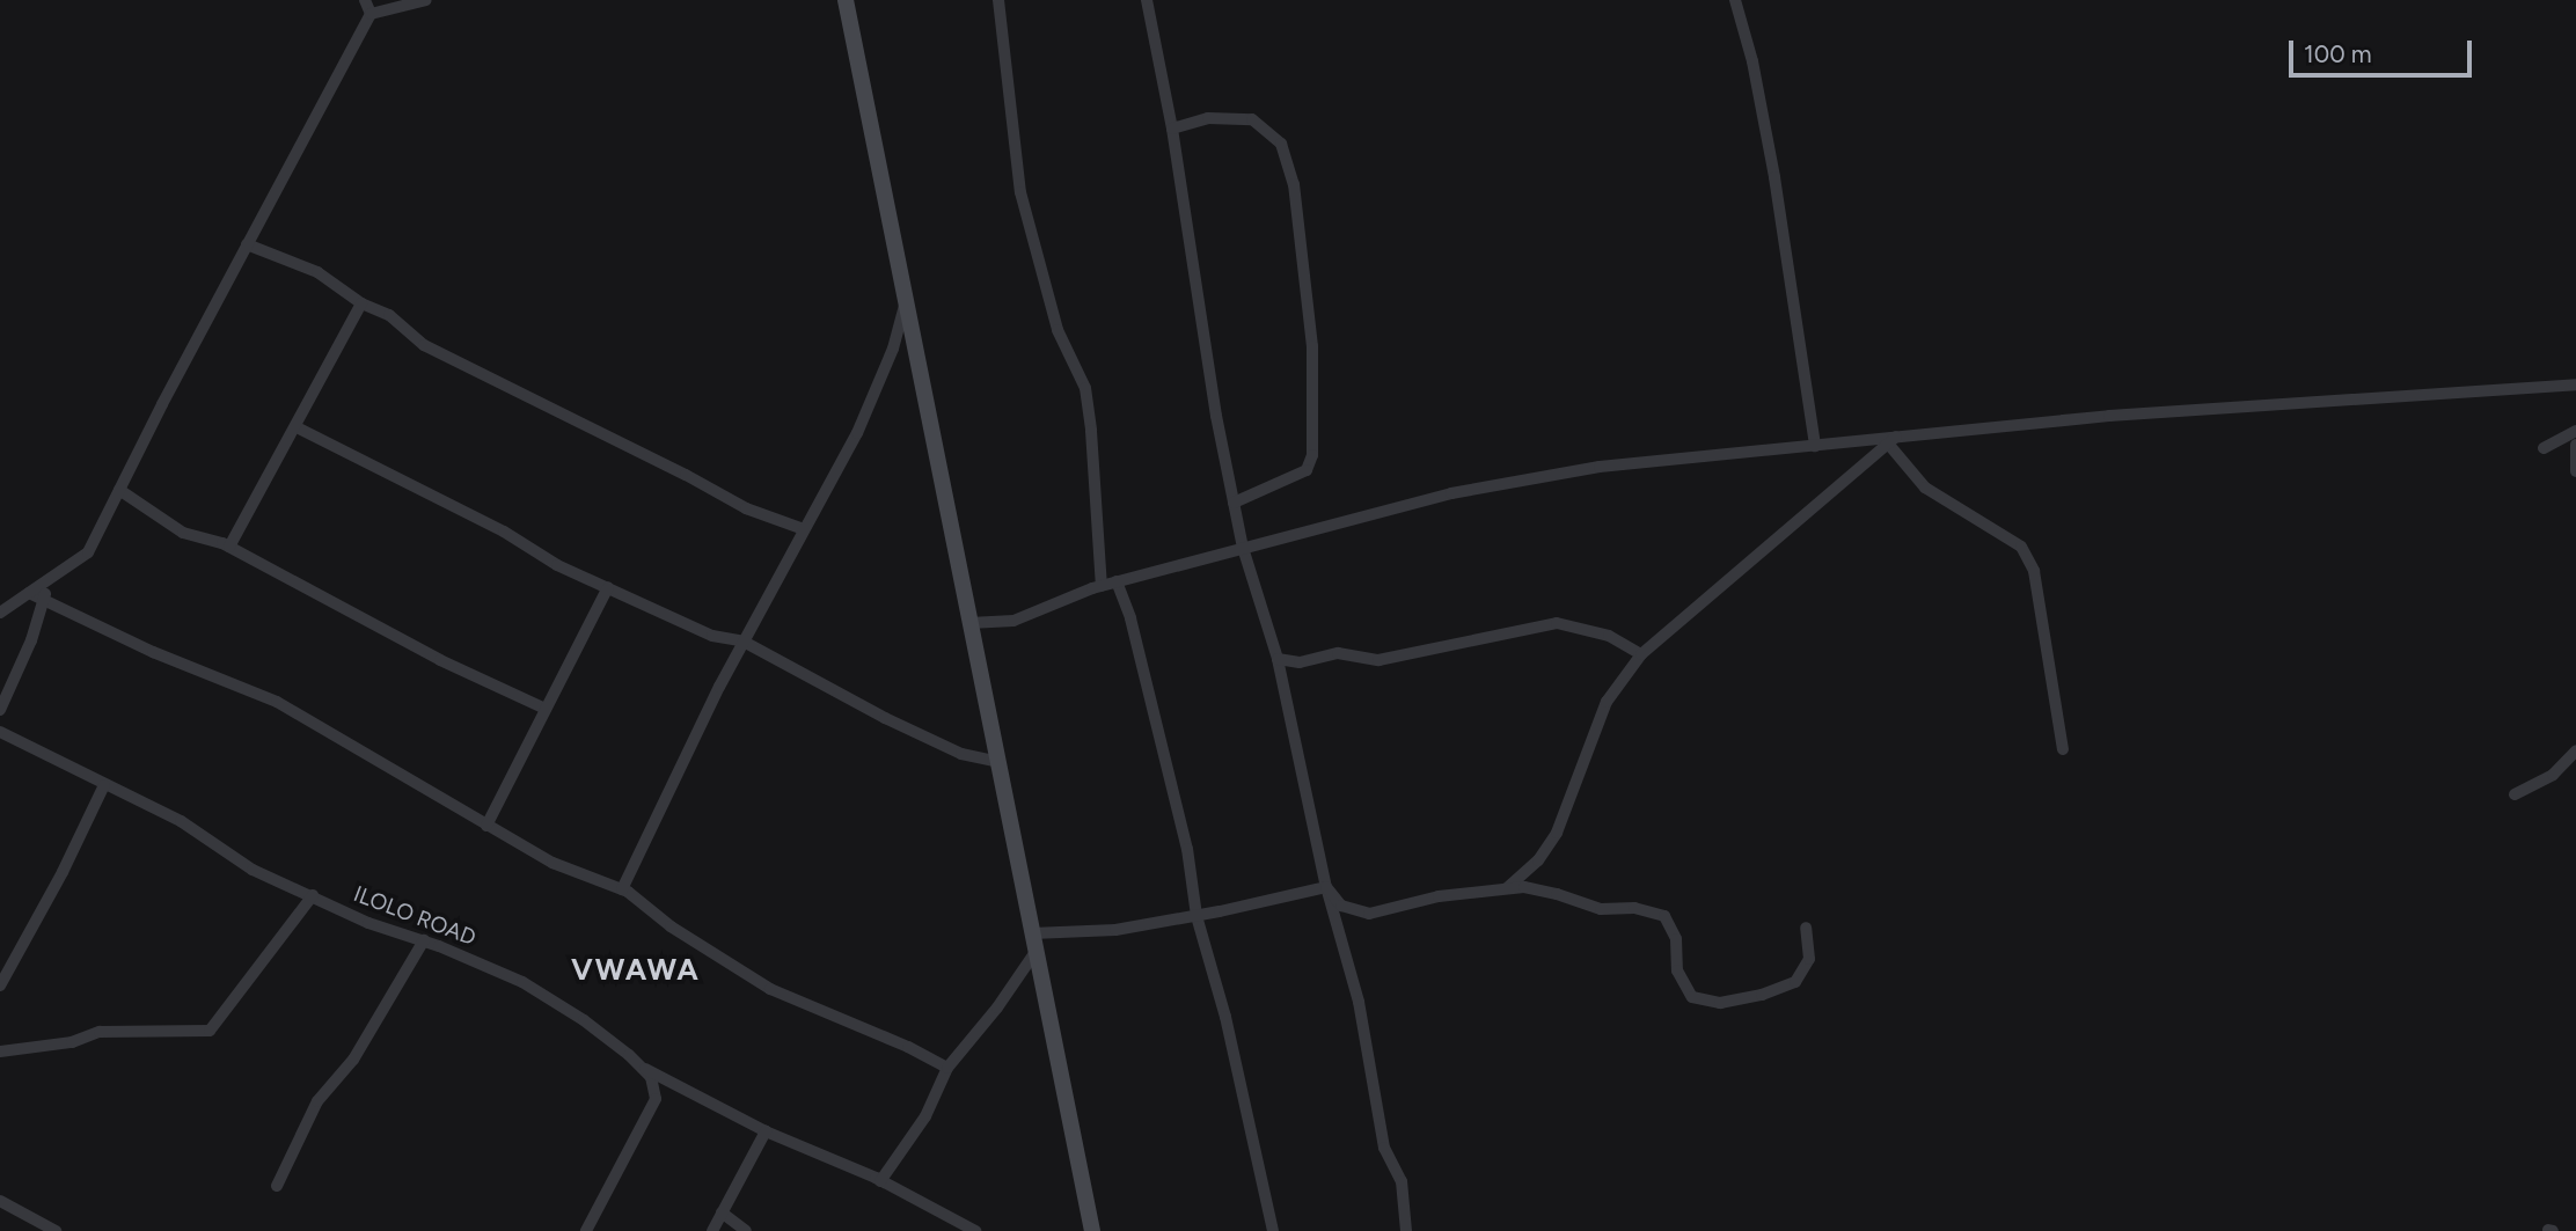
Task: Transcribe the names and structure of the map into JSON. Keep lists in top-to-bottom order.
{
  "streets": {
    "street": ["ILOLO ROAD"]
  },
  "districts": ["VWAWA"],
  "scale_bar": "100 m"
}
